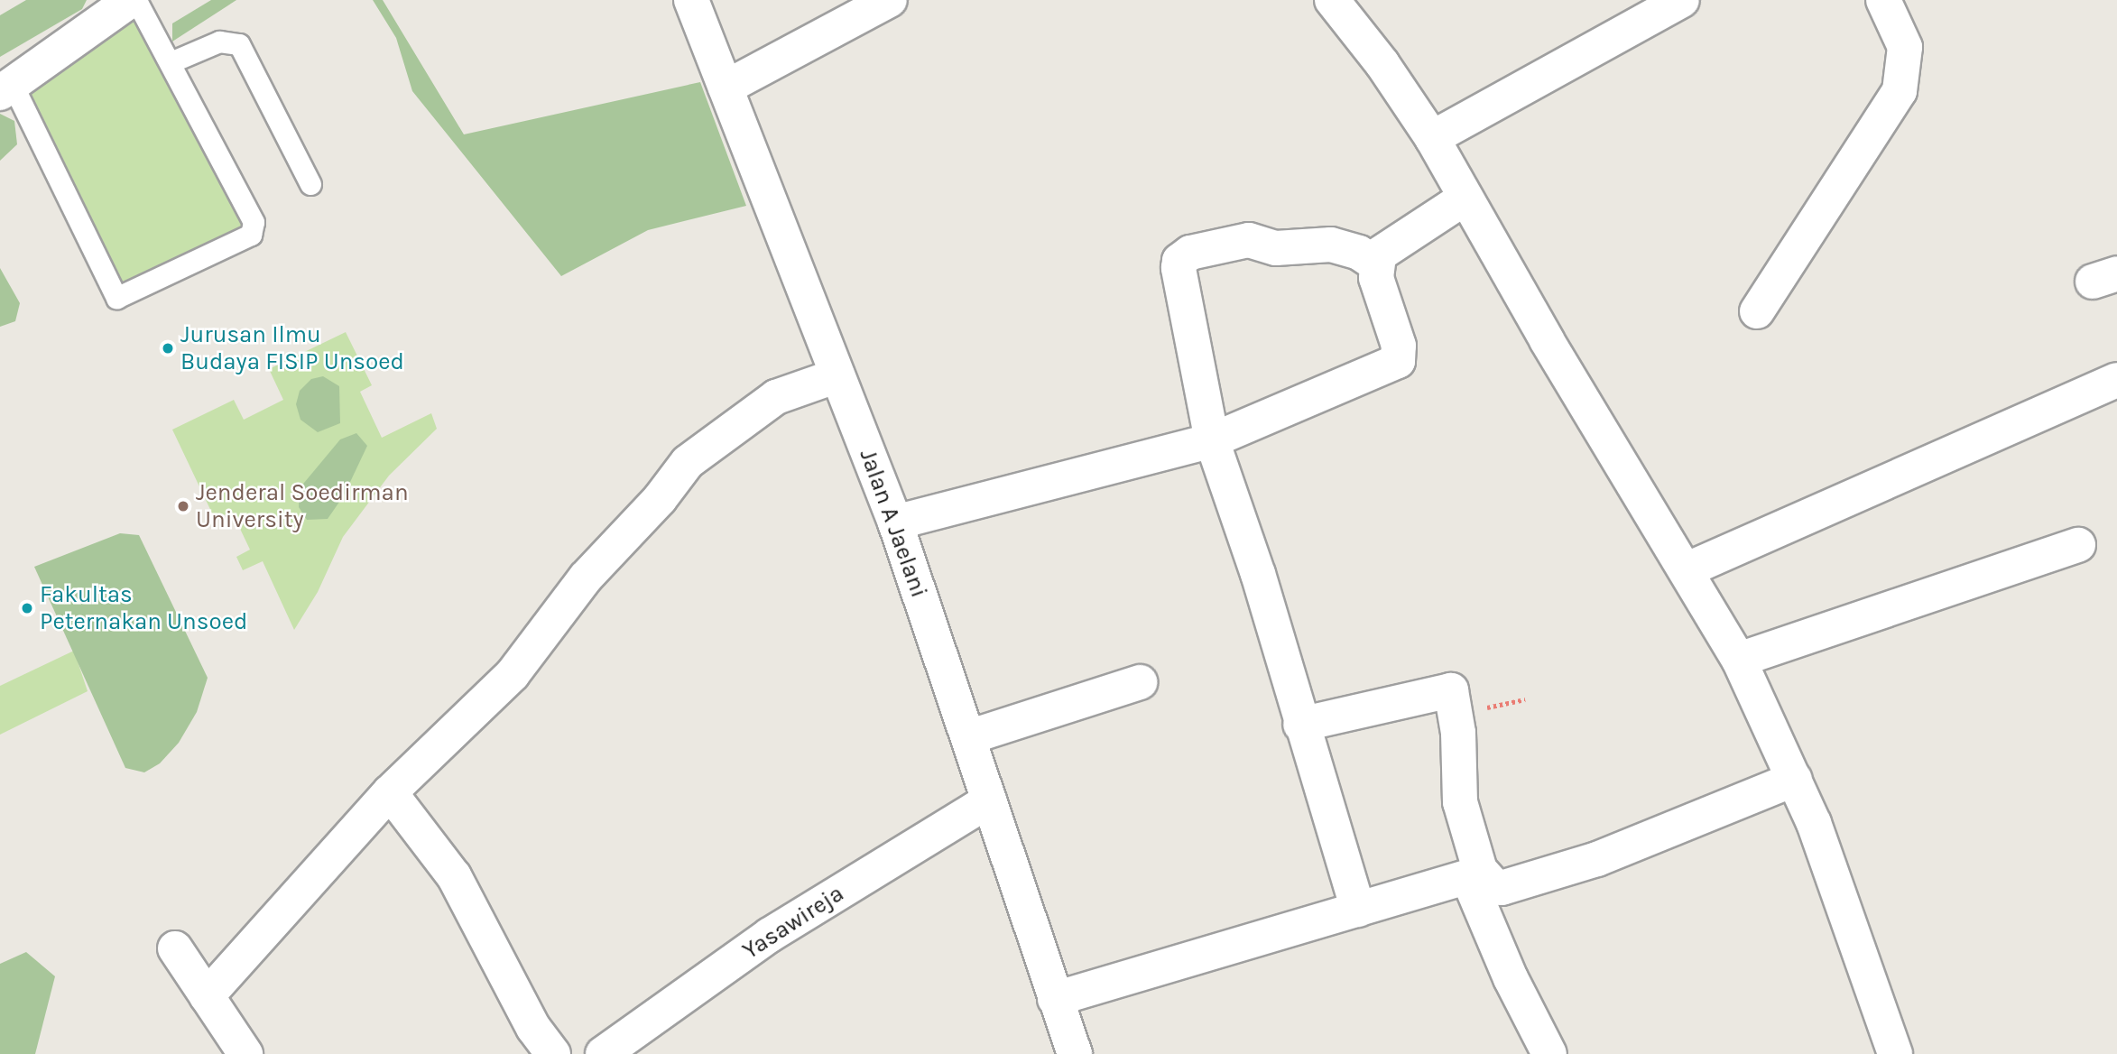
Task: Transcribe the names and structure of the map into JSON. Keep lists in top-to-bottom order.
{
  "streets": {
    "street": ["Jalan A Jaelani", "Yasawireja"]
  },
  "crossings": [
    ["Jalan A Jaelani", "Yasawireja"]
  ],
  "places": ["Jurusan Ilmu Budaya FISIP Unsoed", "Jenderal Soedirman University", "Fakultas Peternakan Unsoed"]
}
